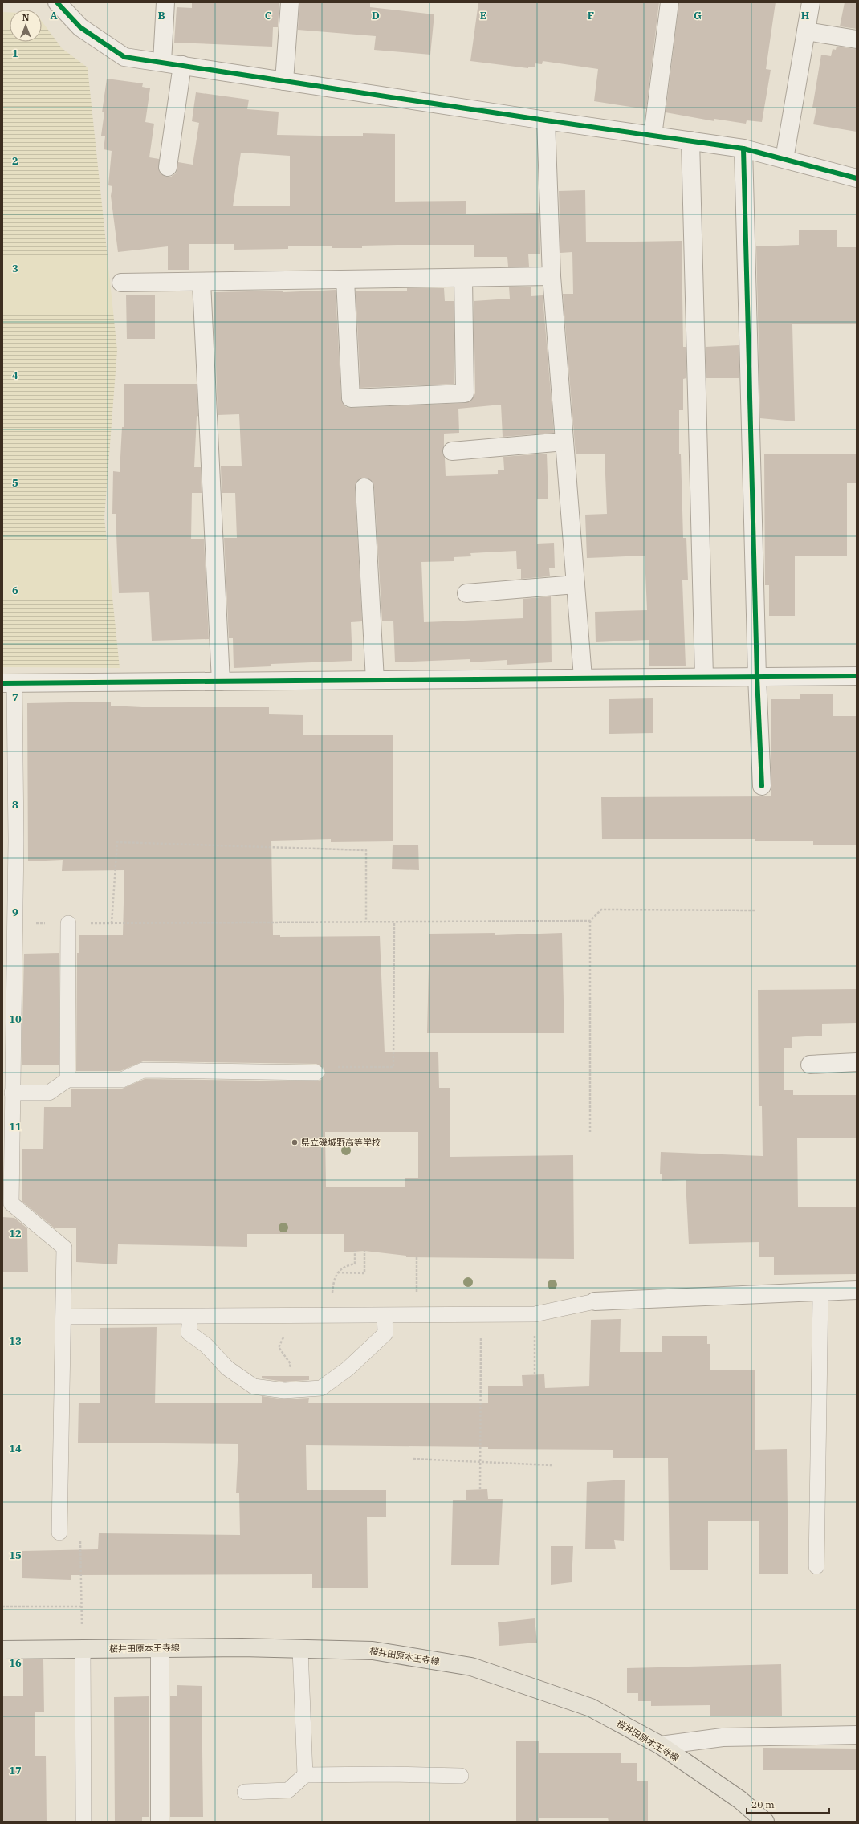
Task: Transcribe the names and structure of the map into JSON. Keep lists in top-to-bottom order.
{
  "streets": {
    "main road": ["桜井田原本王寺線"]
  },
  "places": ["県立磯城野高等学校"],
  "scale_bar": "20 m",
  "north": "top",
  "grid": {
    "columns": [
      "A",
      "B",
      "C",
      "D",
      "E",
      "F",
      "G",
      "H"
    ],
    "rows": [
      "1",
      "2",
      "3",
      "4",
      "5",
      "6",
      "7",
      "8",
      "9",
      "10",
      "11",
      "12",
      "13",
      "14",
      "15",
      "16",
      "17"
    ]
  }
}
